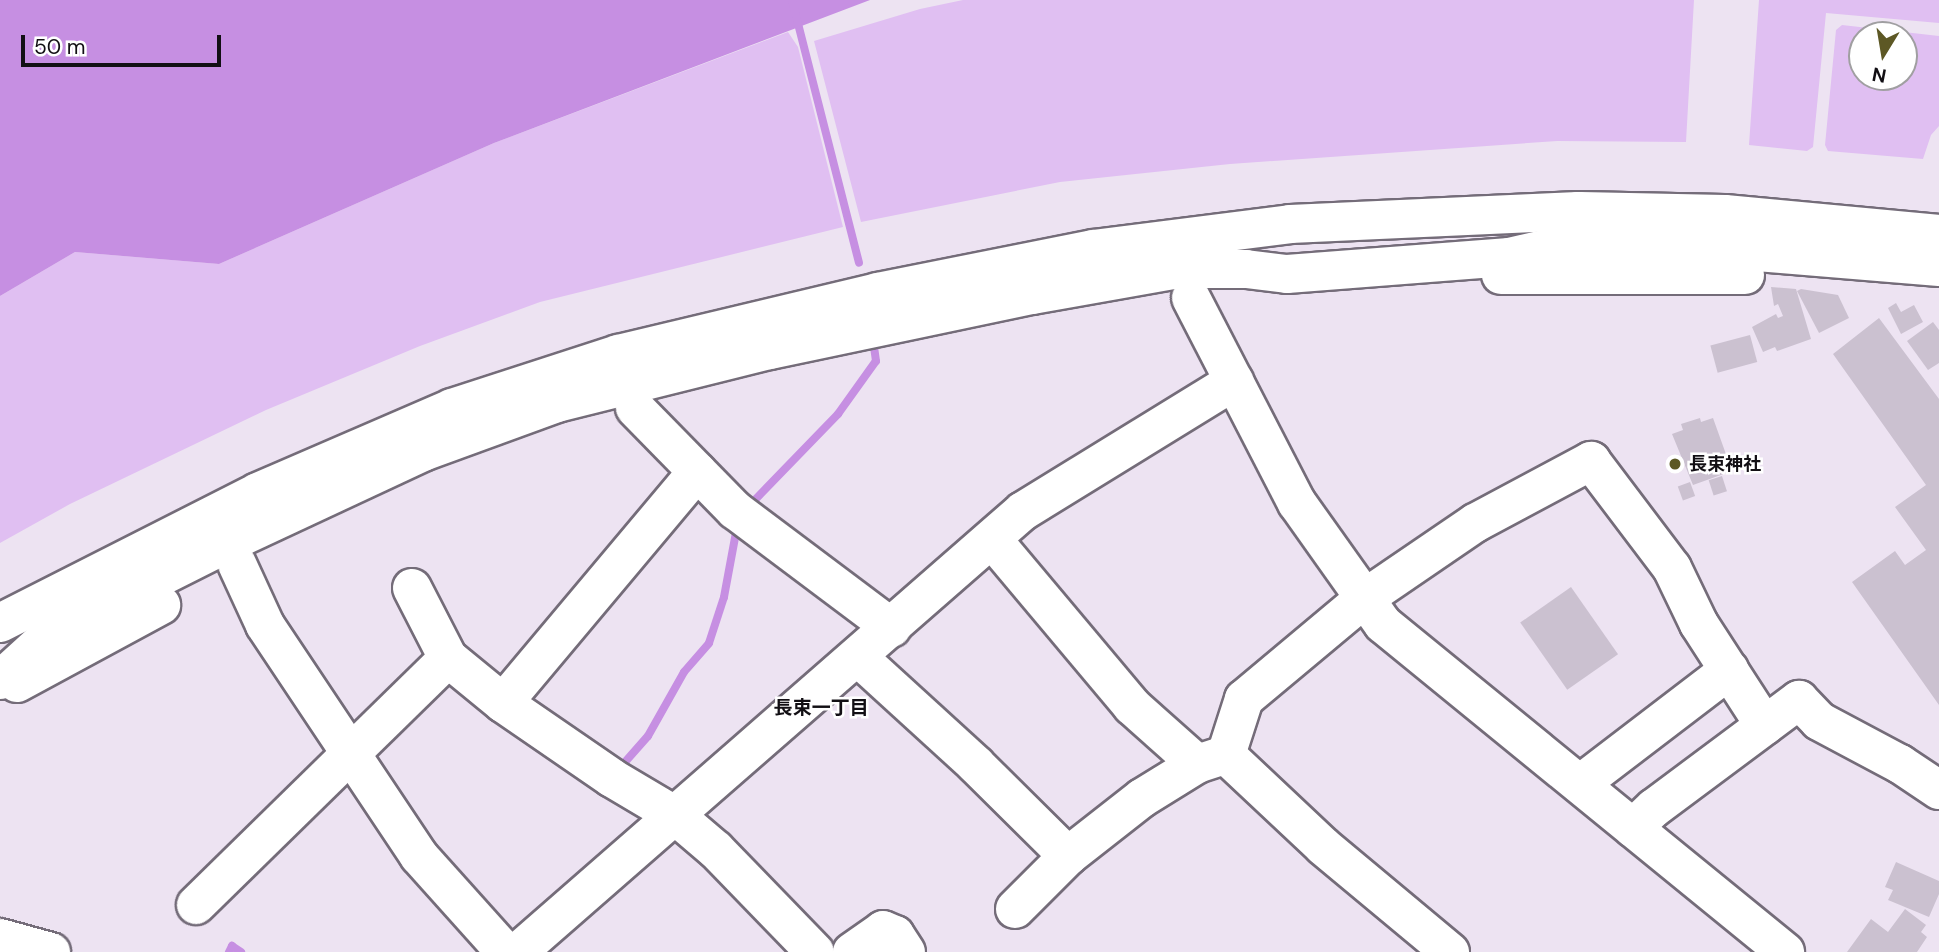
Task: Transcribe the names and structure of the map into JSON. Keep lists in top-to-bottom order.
{
  "districts": ["長束一丁目"],
  "places": ["長束神社"],
  "scale_bar": "50 m",
  "north": "bottom"
}
